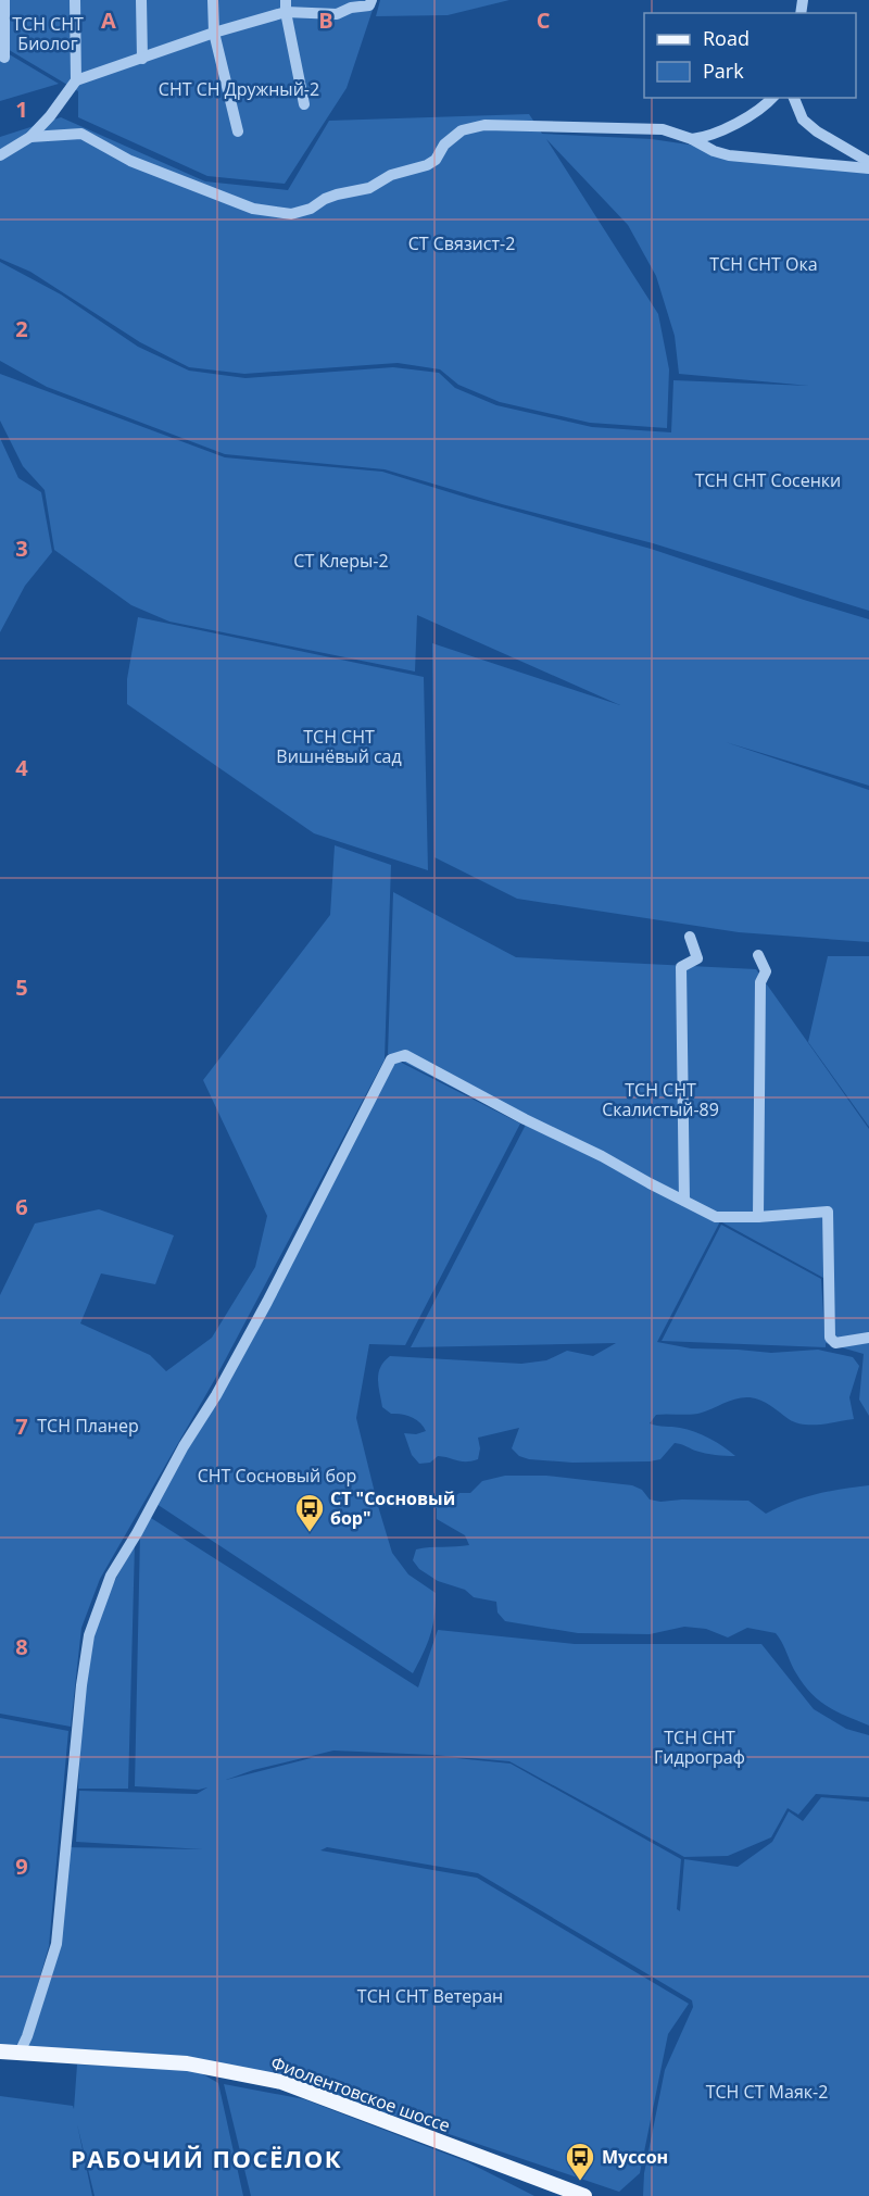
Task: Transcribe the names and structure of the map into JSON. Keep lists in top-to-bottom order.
{
  "streets": {
    "main road": ["Фиолентовское шоссе"]
  },
  "districts": ["РАБОЧИЙ ПОСЁЛОК"],
  "parks": [
    "ТСН СНТ Биолог",
    "СНТ СН Дружный-2",
    "СТ Связист-2",
    "ТСН СНТ Ока",
    "ТСН СНТ Сосенки",
    "СТ Клеры-2",
    "ТСН СНТ Вишнёвый сад",
    "ТСН СНТ Скалистый-89",
    "ТСН Планер",
    "СНТ Сосновый бор",
    "ТСН СНТ Гидрограф",
    "ТСН СНТ Ветеран",
    "ТСН СТ Маяк-2"
  ],
  "places": {
    "bus stop": ["СТ \"Сосновый бор\"", "Муссон"]
  },
  "legend": ["Road", "Park"],
  "grid": {
    "columns": ["A", "B", "C"],
    "rows": [
      "1",
      "2",
      "3",
      "4",
      "5",
      "6",
      "7",
      "8",
      "9"
    ]
  }
}
